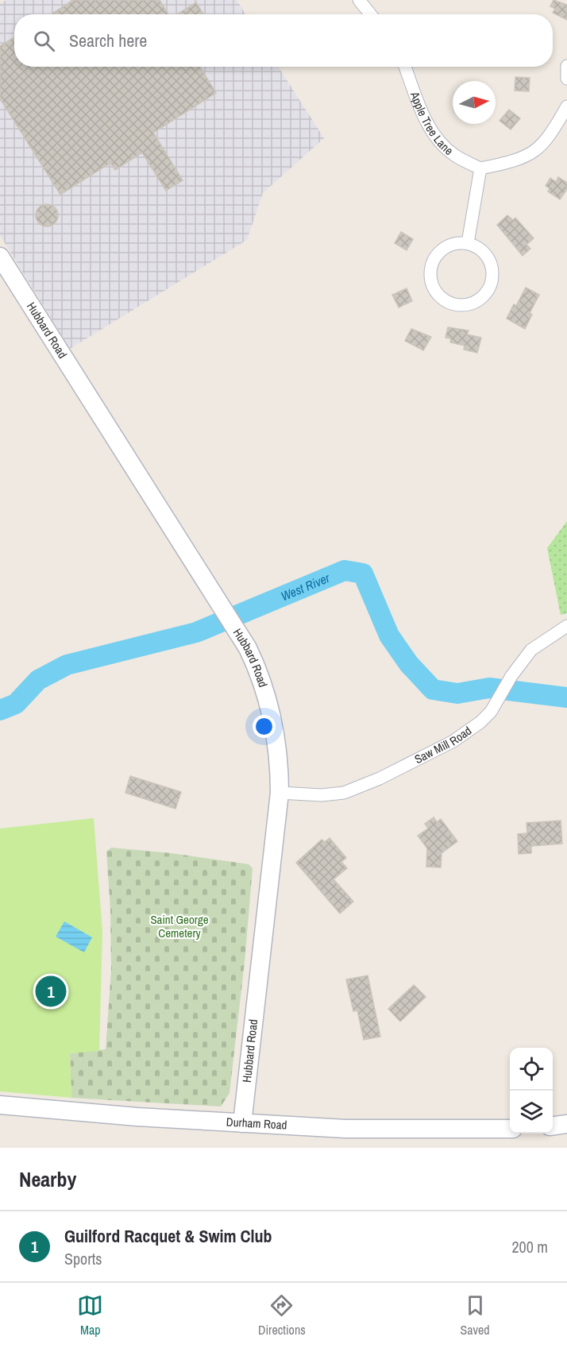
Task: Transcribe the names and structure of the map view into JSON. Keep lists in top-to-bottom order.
{
  "streets": {
    "street": [
      "Apple Tree Lane",
      "Hubbard Road",
      "Saw Mill Road",
      "Durham Road"
    ]
  },
  "crossings": [
    ["Hubbard Road", "Saw Mill Road"],
    ["Hubbard Road", "Durham Road"]
  ],
  "water": ["West River"],
  "parks": ["Saint George Cemetery"],
  "north": "right",
  "page": {
    "search": "Search here",
    "pins": "1",
    "heading": "Nearby",
    "list": [
      {
        "mark": "1",
        "name": "Guilford Racquet & Swim Club",
        "note": "Sports",
        "value": "200 m"
      }
    ],
    "nav": ["Map", "Directions", "Saved"]
  }
}
